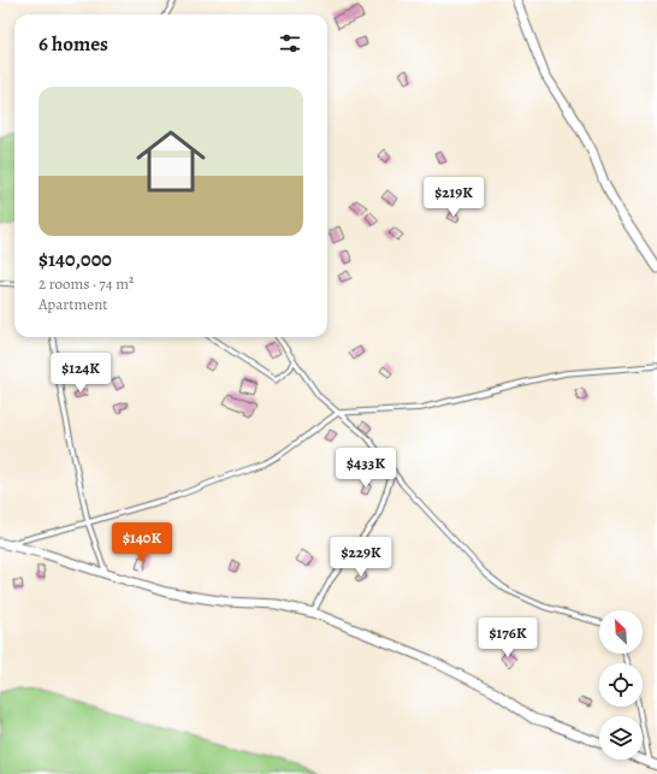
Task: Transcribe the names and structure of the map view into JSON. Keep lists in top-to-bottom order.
{
  "north": "top left",
  "page": {
    "heading": "6 homes",
    "list": [
      {
        "name": "$140,000",
        "note": "2 rooms · 74 m² · Apartment"
      }
    ],
    "price": [
      "$219K",
      "$124K",
      "$433K",
      "$140K",
      "$229K",
      "$176K"
    ]
  }
}
